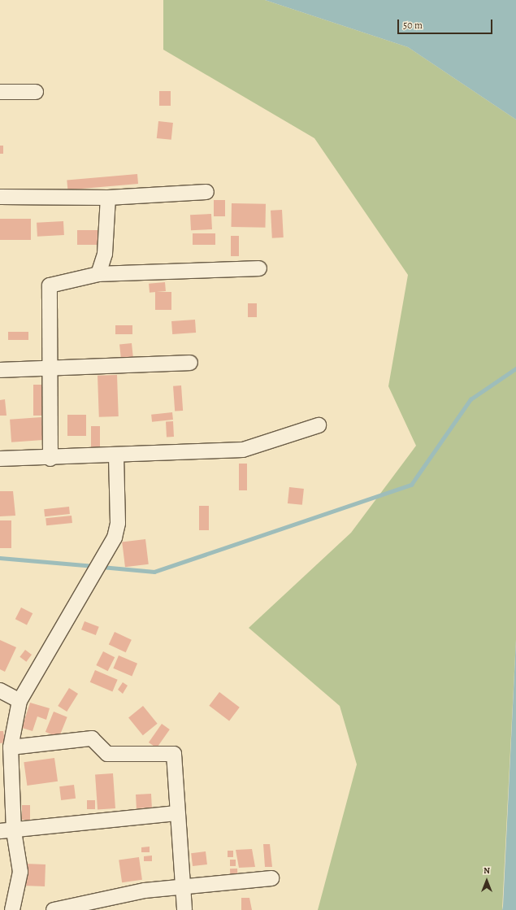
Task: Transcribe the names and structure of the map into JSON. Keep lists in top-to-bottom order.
{
  "scale_bar": "50 m",
  "north": "top"
}
